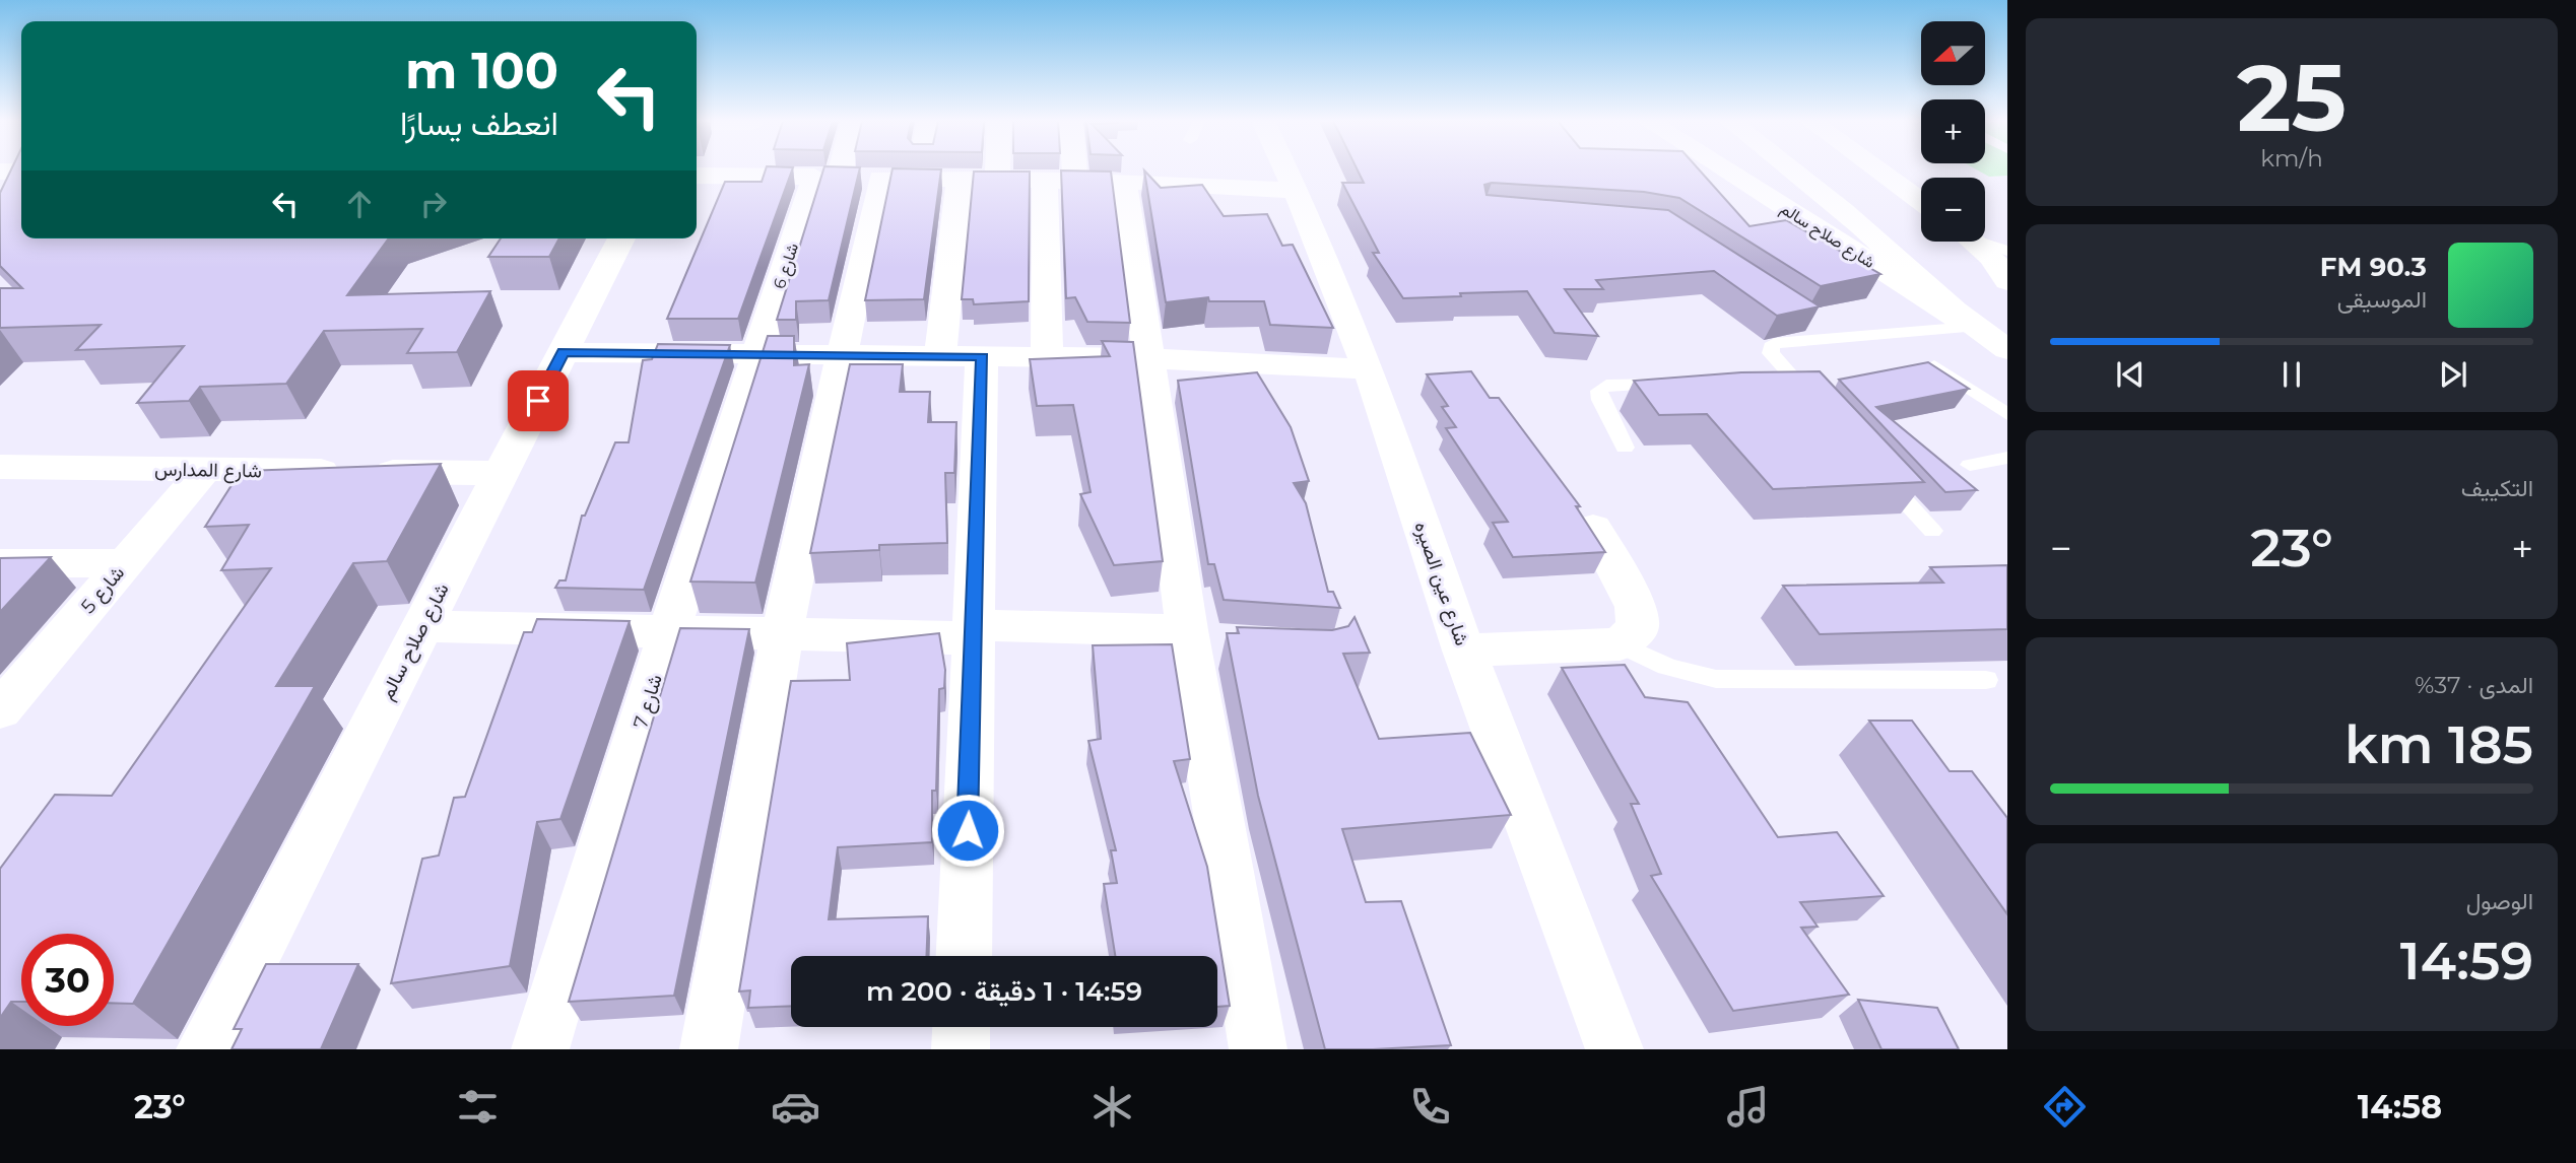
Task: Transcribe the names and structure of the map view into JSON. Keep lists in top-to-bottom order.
{
  "streets": {
    "main road": [
      "شارع صلاح سالم",
      "شارع 6",
      "شارع المدارس",
      "شارع عين الصيره",
      "شارع 5",
      "شارع 7"
    ]
  },
  "crossings": [
    ["شارع صلاح سالم", "شارع المدارس"],
    ["شارع 6", "شارع 7"],
    ["شارع المدارس", "شارع 5"]
  ],
  "north": "left",
  "page": {
    "tile": [
      ["25", "km/h"],
      "التكييف",
      ["المدى · 37%", "185 km"],
      ["الوصول", "14:59"]
    ],
    "map_buttons": ["+", "−"],
    "turn": ["100 m", "انعطف يسارًا"],
    "song": ["90.3 FM", "الموسيقى"],
    "heat": ["−", "23°", "+"],
    "limit": "30",
    "trip": "14:59 · 1 دقيقة · 200 m",
    "tabs": ["14:58", "23°"]
  }
}
